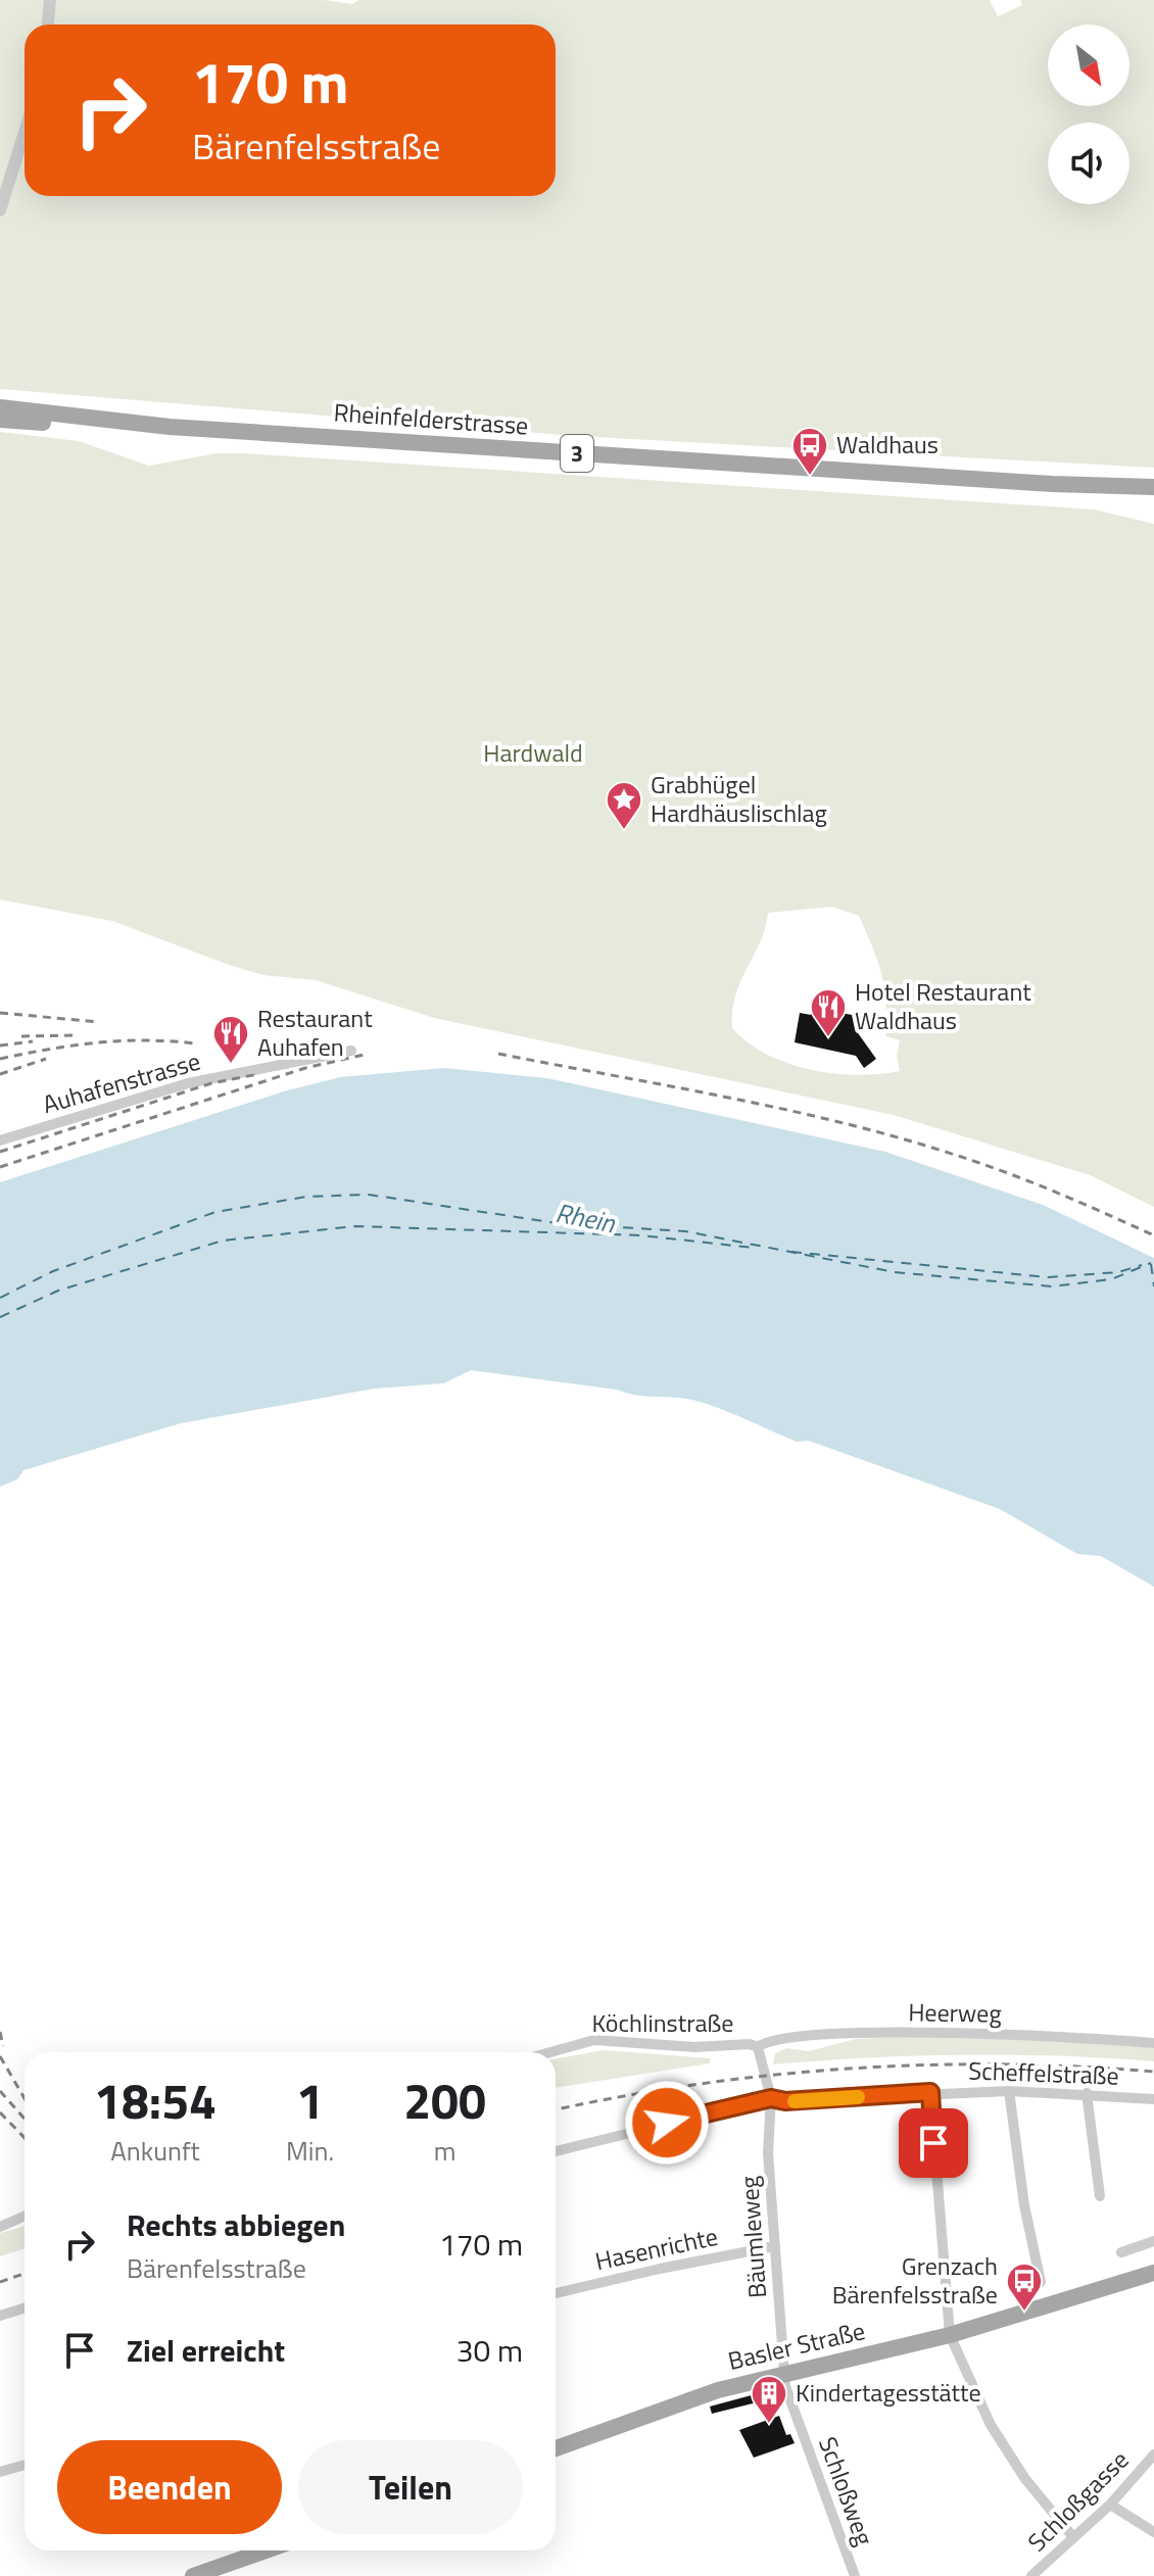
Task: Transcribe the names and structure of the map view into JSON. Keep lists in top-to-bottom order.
{
  "streets": {
    "main road": ["Rheinfelderstrasse", "3", "Basler Straße"],
    "street": [
      "Auhafenstrasse",
      "Heerweg",
      "Köchlinstraße",
      "Scheffelstraße",
      "Bäumleweg",
      "Hasenrichte",
      "Schloßweg",
      "Schloßgasse"
    ]
  },
  "crossings": [
    ["Heerweg", "Köchlinstraße"],
    ["Köchlinstraße", "Scheffelstraße"],
    ["Köchlinstraße", "Bäumleweg"],
    ["Scheffelstraße", "Bäumleweg"],
    ["Bäumleweg", "Hasenrichte"],
    ["Bäumleweg", "Basler Straße"],
    ["Bäumleweg", "Schloßweg"],
    ["Basler Straße", "Schloßweg"]
  ],
  "water": ["Rhein"],
  "parks": ["Hardwald"],
  "places": {
    "bus stop": ["Waldhaus", "Grenzach Bärenfelsstraße"],
    "place": ["Grabhügel Hardhäuslischlag"],
    "restaurant": ["Hotel Restaurant Waldhaus", "Restaurant Auhafen"],
    "building": ["Kindertagesstätte"]
  },
  "north": "bottom right",
  "page": {
    "turn": ["170 m", "Bärenfelsstraße"],
    "eta": [
      "18:54",
      "Ankunft",
      "1",
      "Min.",
      "200",
      "m"
    ],
    "list": [
      {
        "name": "Rechts abbiegen",
        "note": "Bärenfelsstraße",
        "value": "170 m"
      },
      {
        "name": "Ziel erreicht",
        "value": "30 m"
      }
    ],
    "buttons": ["Beenden", "Teilen"]
  }
}
